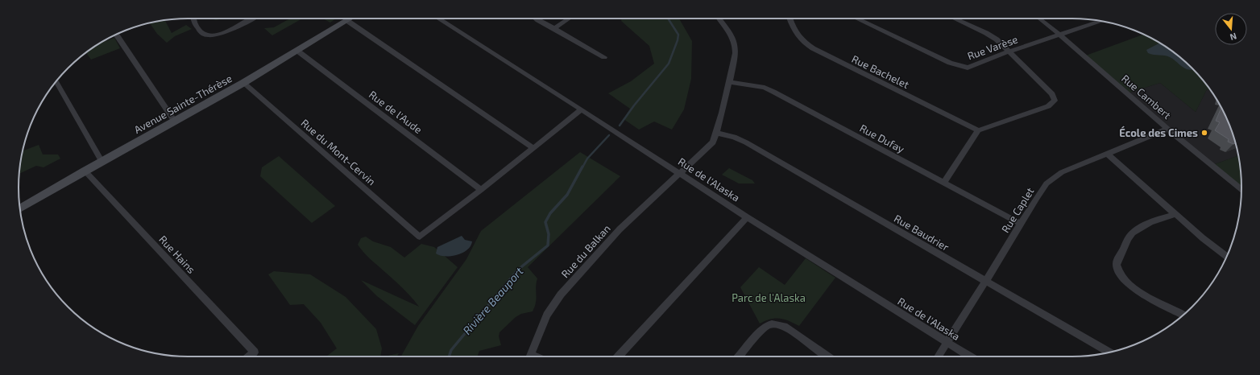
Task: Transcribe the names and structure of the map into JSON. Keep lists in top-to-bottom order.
{
  "streets": {
    "street": [
      "Rue Varèse",
      "Rue Bachelet",
      "Rue Cambert",
      "Avenue Sainte-Thérèse",
      "Rue de l'Aude",
      "Rue Dufay",
      "Rue du Mont-Cervin",
      "Rue de l'Alaska",
      "Rue Caplet",
      "Rue Baudrier",
      "Rue du Balkan",
      "Rue Hains"
    ]
  },
  "crossings": [
    ["Rue Varèse", "Rue Cambert"],
    ["Rue Cambert", "Rue Caplet"],
    ["Avenue Sainte-Thérèse", "Rue de l'Aude"],
    ["Avenue Sainte-Thérèse", "Rue du Mont-Cervin"],
    ["Avenue Sainte-Thérèse", "Rue Hains"],
    ["Rue de l'Aude", "Rue du Mont-Cervin"],
    ["Rue Dufay", "Rue Caplet"],
    ["Rue Dufay", "Rue du Balkan"],
    ["Rue de l'Alaska", "Rue Caplet"],
    ["Rue de l'Alaska", "Rue du Balkan"],
    ["Rue Caplet", "Rue Baudrier"],
    ["Rue Baudrier", "Rue du Balkan"]
  ],
  "water": ["Rivière Beauport"],
  "parks": ["Parc de l'Alaska"],
  "places": ["École des Cimes"],
  "north": "bottom"
}
